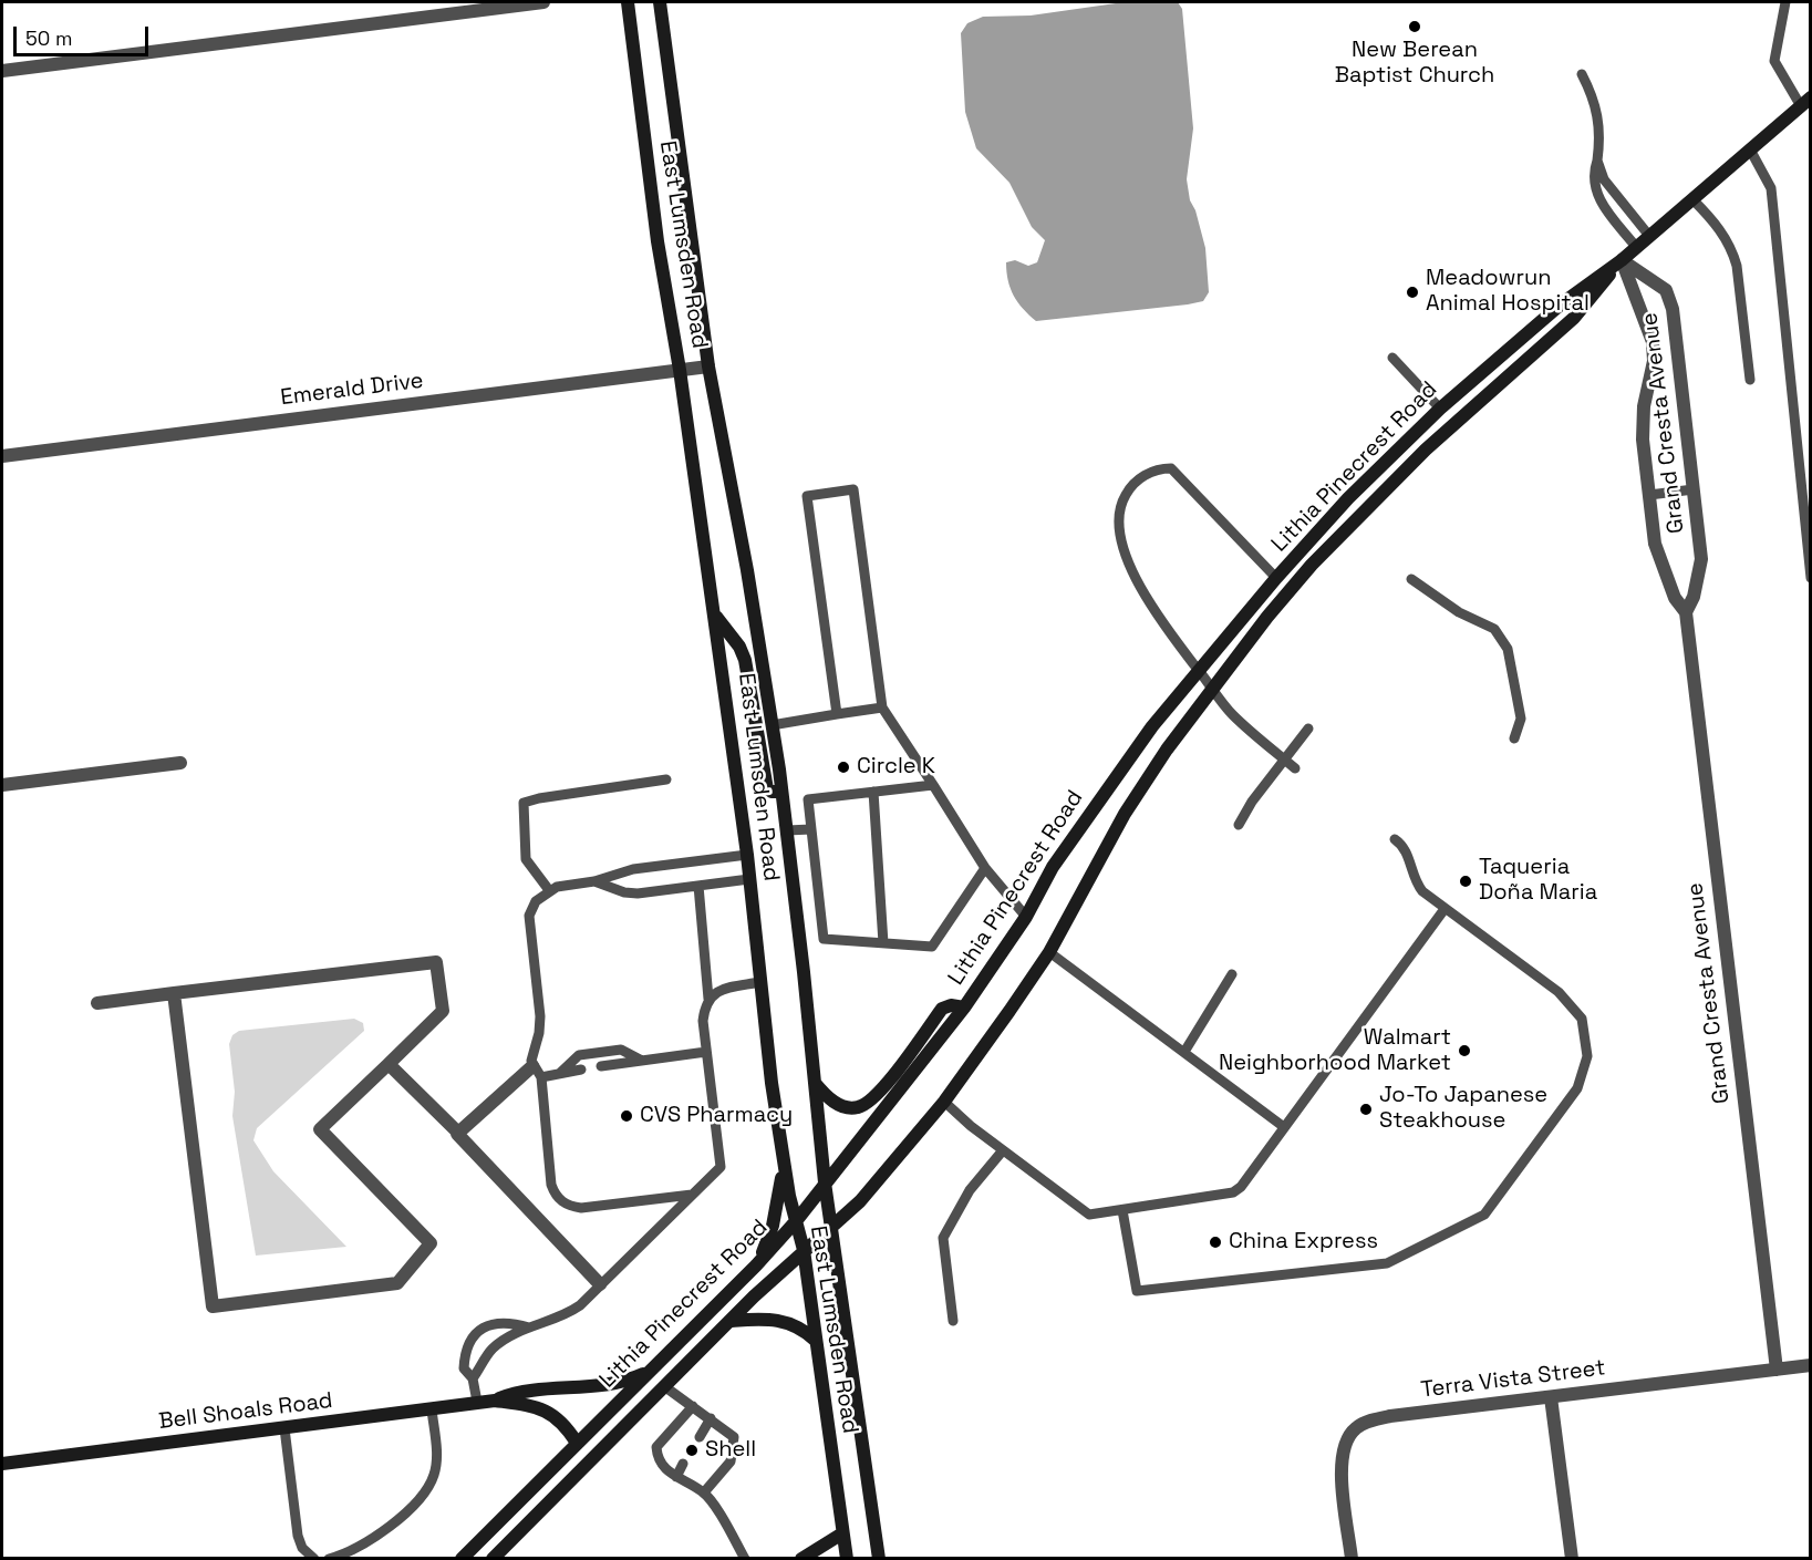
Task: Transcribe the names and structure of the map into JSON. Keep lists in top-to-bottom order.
{
  "streets": {
    "main road": ["East Lumsden Road", "Lithia Pinecrest Road", "Bell Shoals Road"],
    "street": ["Emerald Drive", "Grand Cresta Avenue", "Terra Vista Street"]
  },
  "crossings": [
    ["East Lumsden Road", "Emerald Drive"],
    ["East Lumsden Road", "Lithia Pinecrest Road"],
    ["Grand Cresta Avenue", "Lithia Pinecrest Road"],
    ["Grand Cresta Avenue", "Terra Vista Street"]
  ],
  "places": [
    "New Berean Baptist Church",
    "Meadowrun Animal Hospital",
    "Circle K",
    "Taqueria Doña Maria",
    "Walmart Neighborhood Market",
    "Jo-To Japanese Steakhouse",
    "CVS Pharmacy",
    "China Express",
    "Shell"
  ],
  "scale_bar": "50 m"
}
